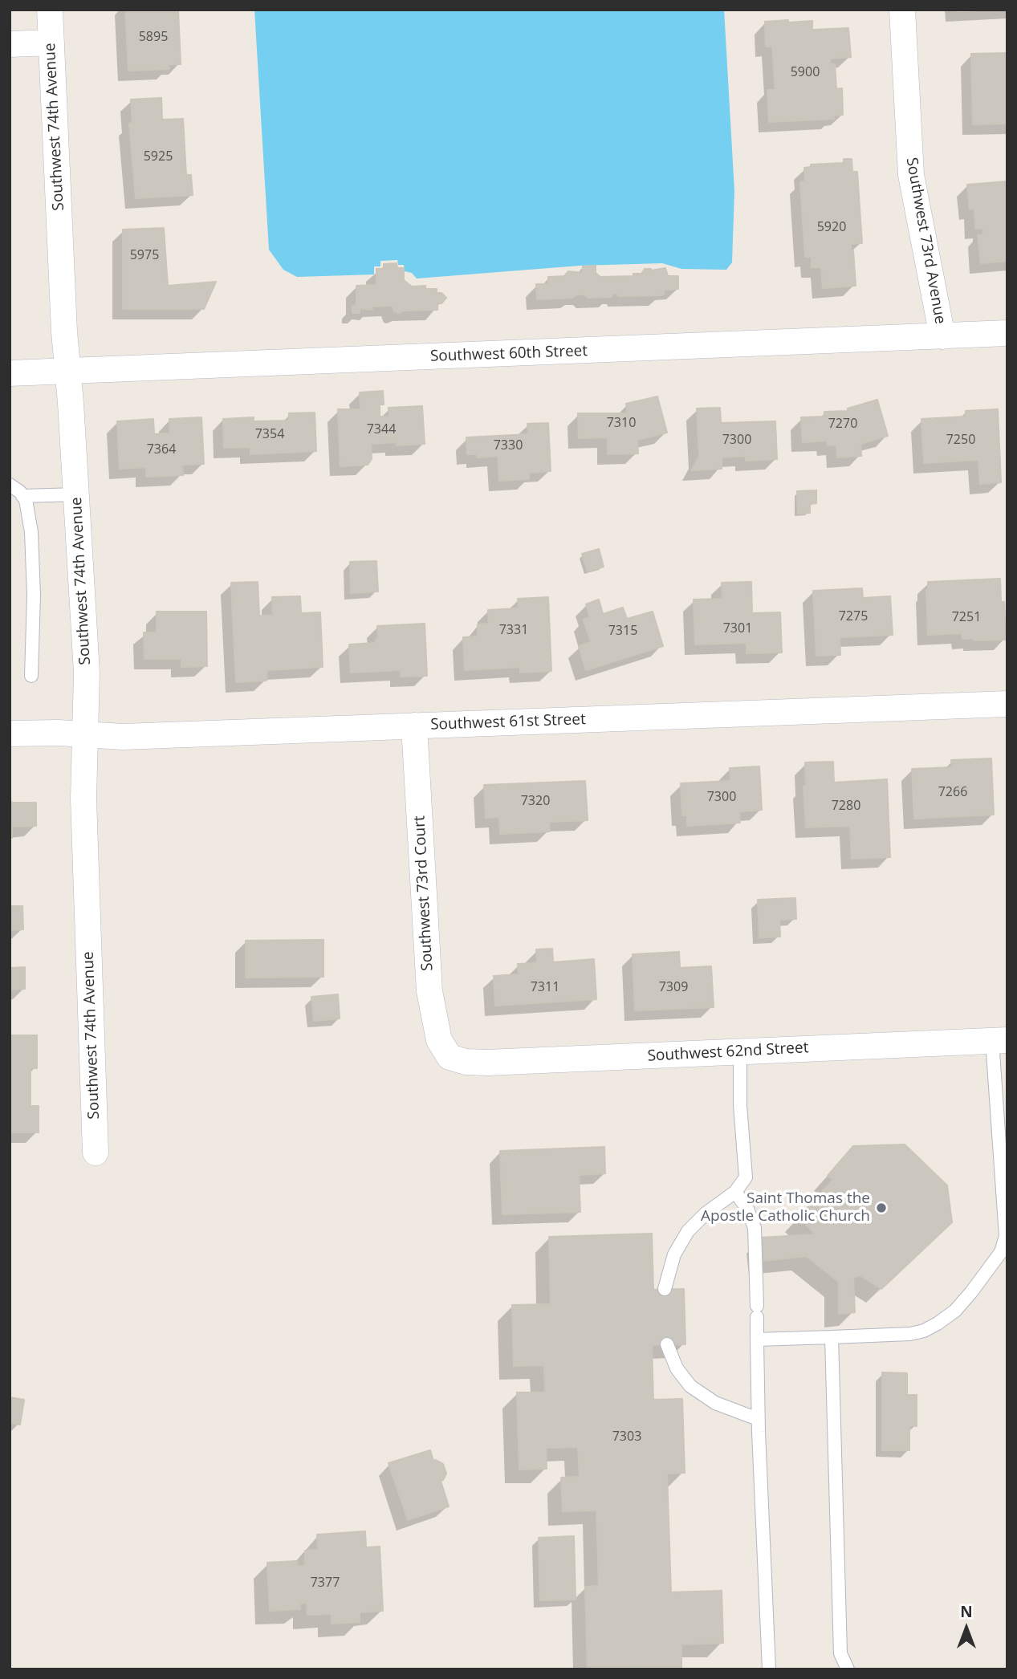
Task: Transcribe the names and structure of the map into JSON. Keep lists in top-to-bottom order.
{
  "streets": {
    "street": [
      "Southwest 74th Avenue",
      "Southwest 73rd Avenue",
      "Southwest 60th Street",
      "Southwest 61st Street",
      "Southwest 73rd Court",
      "Southwest 62nd Street"
    ]
  },
  "crossings": [
    ["Southwest 74th Avenue", "Southwest 60th Street"],
    ["Southwest 74th Avenue", "Southwest 61st Street"],
    ["Southwest 73rd Avenue", "Southwest 60th Street"],
    ["Southwest 61st Street", "Southwest 73rd Court"],
    ["Southwest 73rd Court", "Southwest 62nd Street"]
  ],
  "places": ["Saint Thomas the Apostle Catholic Church"],
  "house_numbers": [
    "5895",
    "5900",
    "5925",
    "5920",
    "5975",
    "7310",
    "7270",
    "7344",
    "7354",
    "7300",
    "7250",
    "7330",
    "7364",
    "7275",
    "7251",
    "7301",
    "7331",
    "7315",
    "7266",
    "7300",
    "7320",
    "7280",
    "7311",
    "7309",
    "7303",
    "7377"
  ],
  "north": "top"
}
